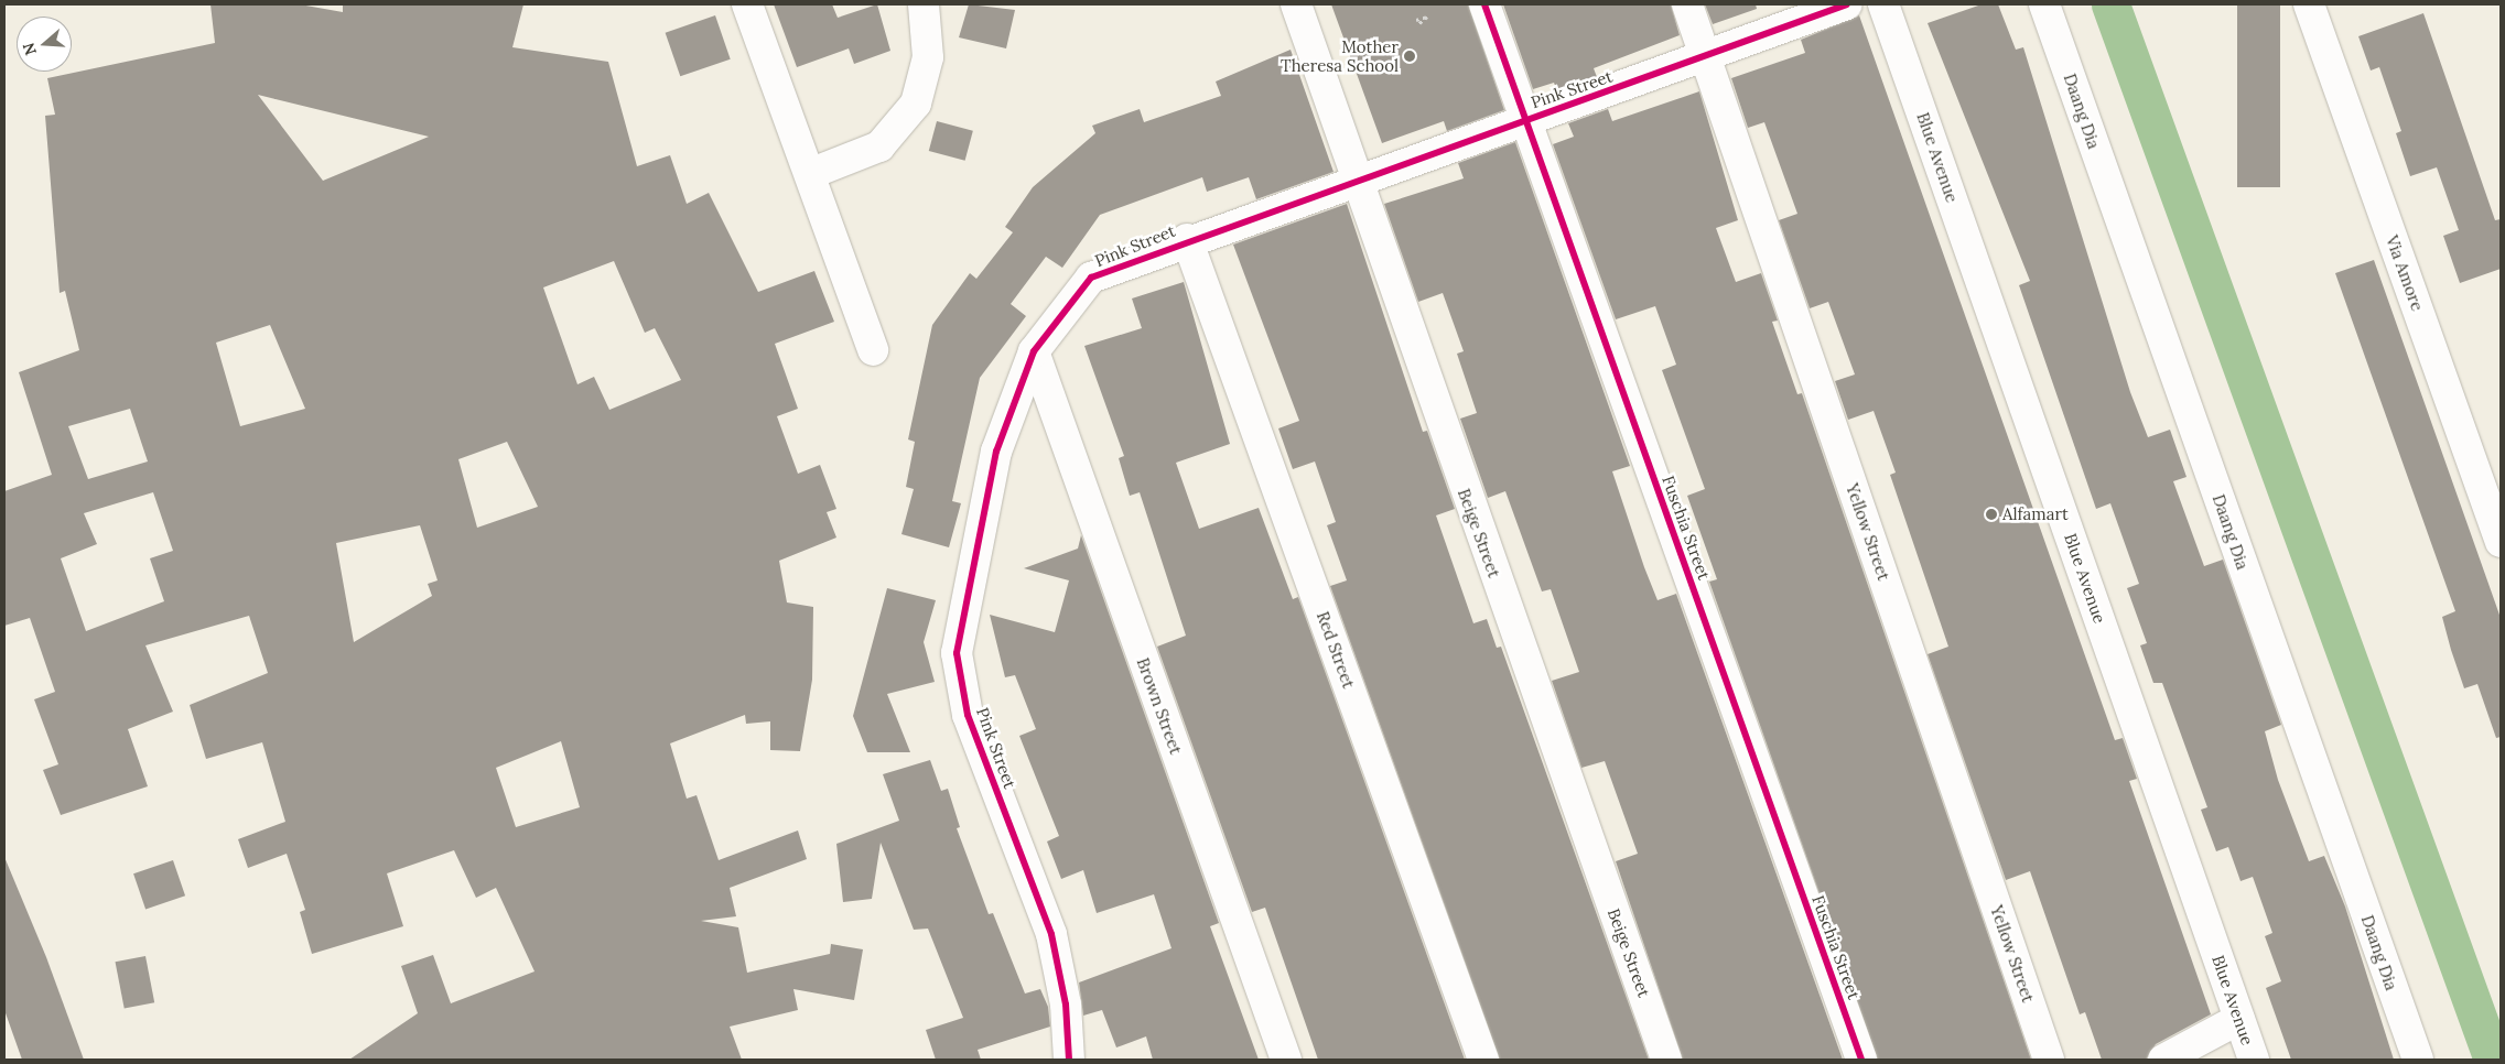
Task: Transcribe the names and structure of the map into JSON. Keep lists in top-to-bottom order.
{
  "streets": {
    "street": [
      "Pink Street",
      "Daang Dia",
      "Blue Avenue",
      "Via Amore",
      "Fuschia Street",
      "Yellow Street",
      "Beige Street",
      "Red Street",
      "Brown Street"
    ]
  },
  "crossings": [
    ["Pink Street", "Fuschia Street"],
    ["Pink Street", "Yellow Street"],
    ["Pink Street", "Beige Street"],
    ["Pink Street", "Red Street"],
    ["Pink Street", "Brown Street"]
  ],
  "places": ["Mother Theresa School", "Alfamart"],
  "north": "left"
}
